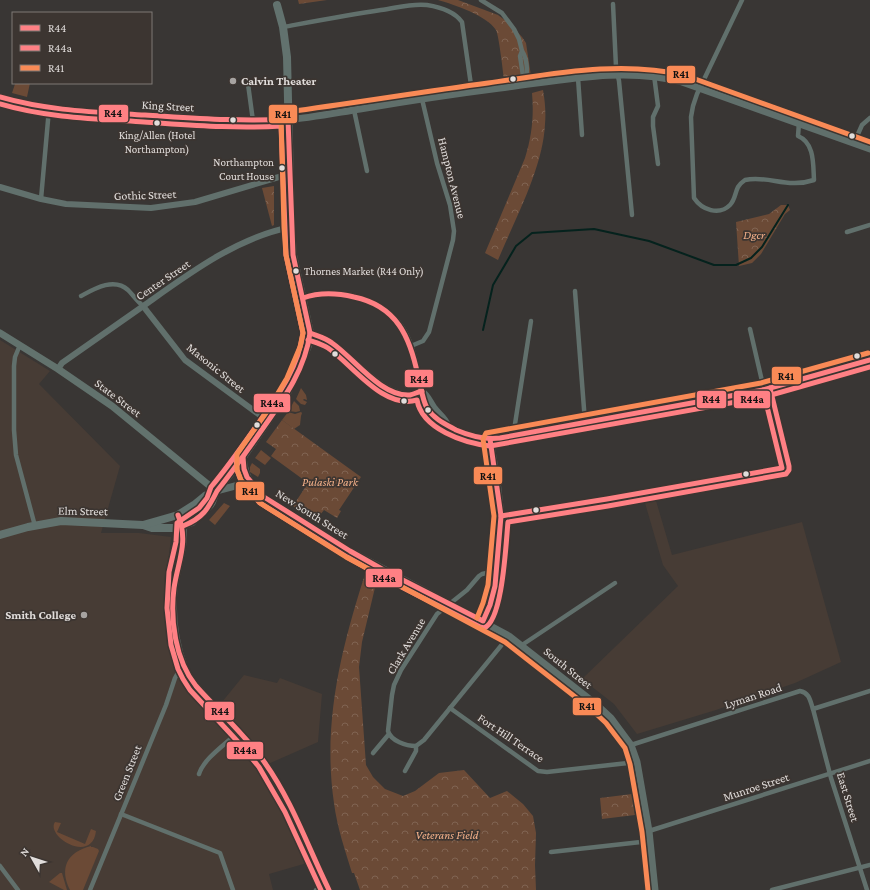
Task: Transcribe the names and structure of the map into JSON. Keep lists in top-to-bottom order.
{
  "streets": {
    "highway": ["Elm Street"],
    "main road": [
      "King Street",
      "State Street",
      "New South Street",
      "South Street"
    ],
    "street": [
      "Hampton Avenue",
      "Gothic Street",
      "Center Street",
      "Masonic Street",
      "Clark Avenue",
      "Lyman Road",
      "Fort Hill Terrace",
      "Green Street",
      "Munroe Street",
      "East Street"
    ]
  },
  "crossings": [
    ["King Street", "Hampton Avenue"],
    ["Center Street", "Masonic Street"],
    ["Center Street", "State Street"],
    ["State Street", "Elm Street"],
    ["State Street", "New South Street"],
    ["Elm Street", "New South Street"],
    ["New South Street", "South Street"],
    ["South Street", "Lyman Road"],
    ["South Street", "Fort Hill Terrace"],
    ["South Street", "Munroe Street"],
    ["Lyman Road", "East Street"],
    ["Munroe Street", "East Street"]
  ],
  "parks": ["Dgcr", "Pulaski Park", "Veterans Field"],
  "places": [
    "Calvin Theater",
    "King/Allen (Hotel Northampton)",
    "Northampton Court House",
    "Thornes Market (R44 Only)",
    "Smith College"
  ],
  "lines": ["transit line R41", "transit line R44", "transit line R44a"],
  "legend": ["R44", "R44a", "R41"],
  "north": "top left"
}
